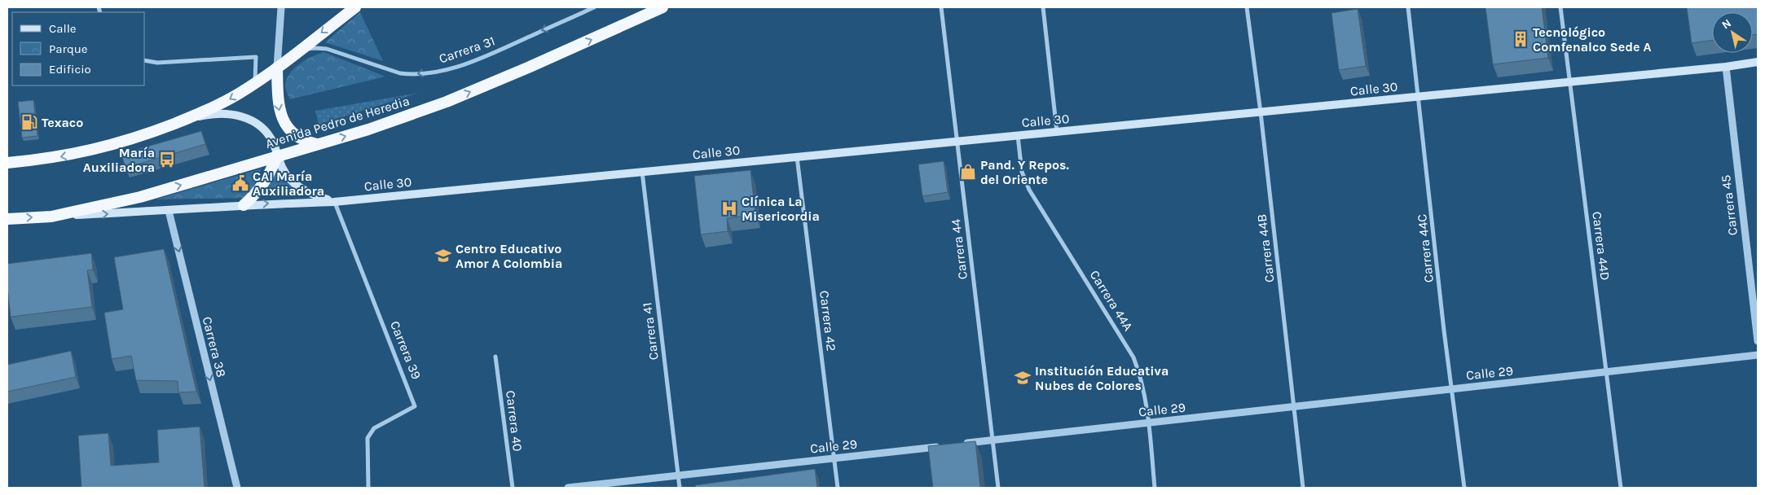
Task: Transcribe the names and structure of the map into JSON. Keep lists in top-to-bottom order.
{
  "streets": {
    "highway": ["Avenida Pedro de Heredia"],
    "main road": ["Calle 30"],
    "street": [
      "Carrera 31",
      "Carrera 45",
      "Carrera 44D",
      "Carrera 44B",
      "Carrera 44C",
      "Carrera 44",
      "Carrera 44A",
      "Carrera 42",
      "Carrera 41",
      "Carrera 38",
      "Carrera 39",
      "Calle 29",
      "Carrera 40"
    ]
  },
  "crossings": [
    ["Calle 30", "Avenida Pedro de Heredia"],
    ["Calle 30", "Carrera 45"],
    ["Calle 30", "Carrera 44D"],
    ["Calle 30", "Carrera 44B"],
    ["Calle 30", "Carrera 44C"],
    ["Calle 30", "Carrera 44"],
    ["Calle 30", "Carrera 44A"],
    ["Calle 30", "Carrera 42"],
    ["Calle 30", "Carrera 41"],
    ["Calle 30", "Carrera 38"],
    ["Calle 30", "Carrera 39"],
    ["Carrera 44D", "Calle 29"],
    ["Carrera 44B", "Calle 29"],
    ["Carrera 44C", "Calle 29"],
    ["Carrera 44", "Calle 29"],
    ["Carrera 44A", "Calle 29"],
    ["Carrera 42", "Calle 29"],
    ["Carrera 41", "Calle 29"]
  ],
  "one_way": ["Carrera 31", "Carrera 38"],
  "places": {
    "building": ["Tecnológico Comfenalco Sede A"],
    "fuel station": ["Texaco"],
    "bus stop": ["María Auxiliadora"],
    "shop": ["Pand. Y Repos. del Oriente"],
    "public building": ["CAI María Auxiliadora"],
    "hospital": ["Clínica La Misericordia"],
    "school or university": ["Centro Educativo Amor A Colombia", "Institución Educativa Nubes de Colores"]
  },
  "legend": ["Calle", "Parque", "Edificio"],
  "north": "top left"
}
